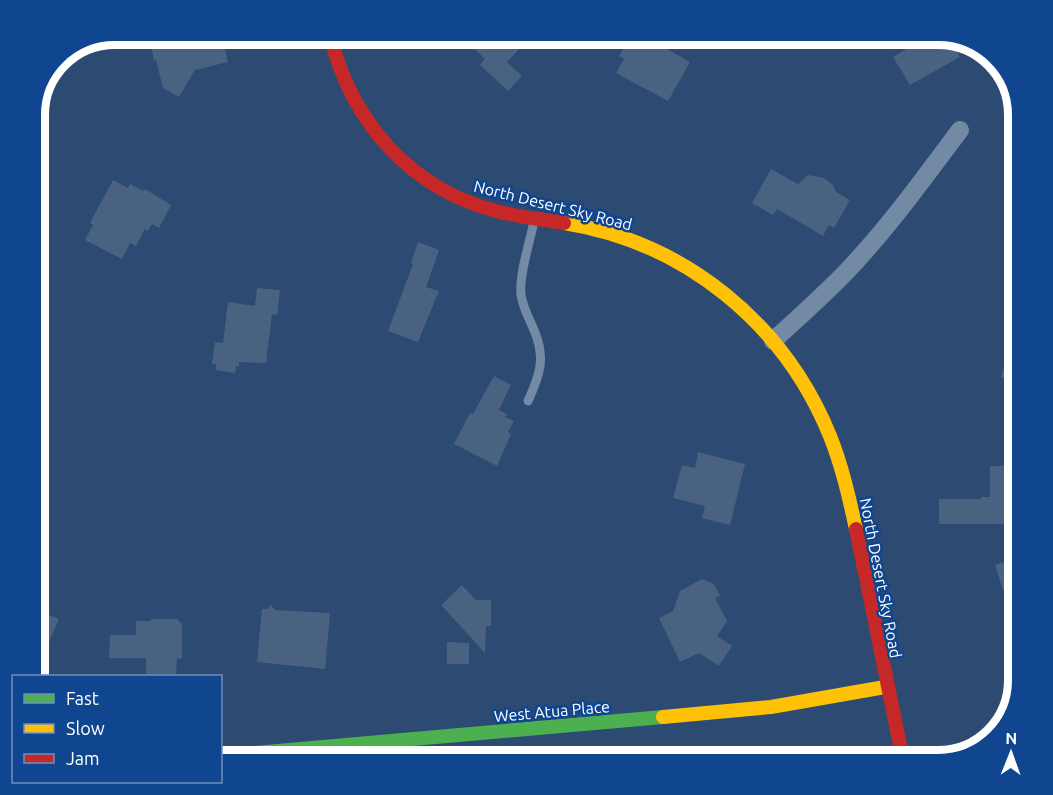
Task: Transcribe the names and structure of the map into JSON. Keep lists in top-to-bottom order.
{
  "streets": {
    "street": ["North Desert Sky Road", "West Atua Place"]
  },
  "crossings": [
    ["North Desert Sky Road", "West Atua Place"]
  ],
  "legend": ["Fast", "Slow", "Jam"],
  "north": "top"
}
